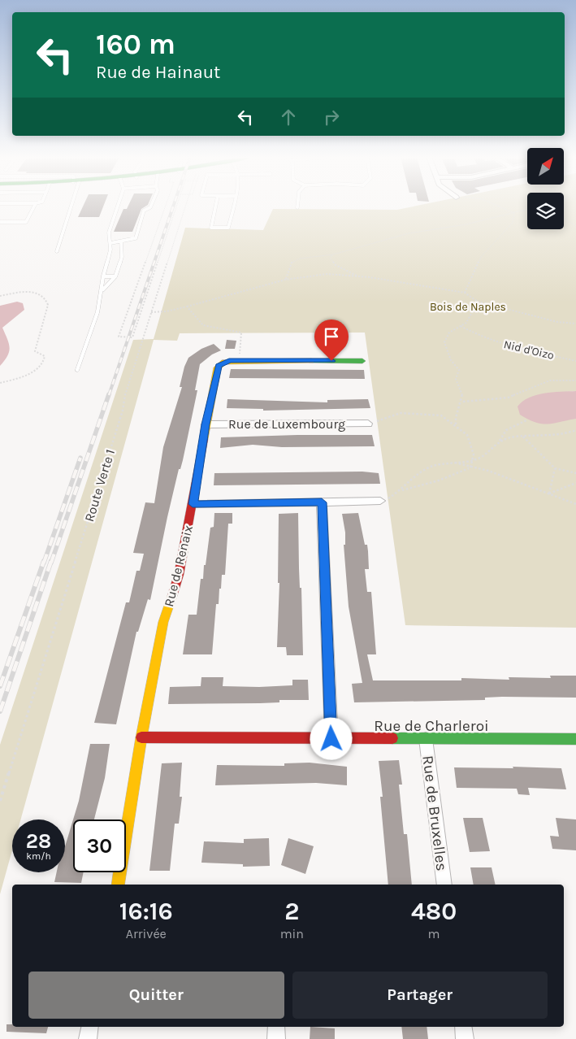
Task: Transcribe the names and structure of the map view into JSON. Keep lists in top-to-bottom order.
{
  "streets": {
    "street": [
      "Rue de Luxembourg",
      "Rue de Renaix",
      "Rue de Charleroi",
      "Rue de Bruxelles"
    ],
    "path": ["Nid d'Oizo", "Route Verte 1"]
  },
  "crossings": [
    ["Rue de Luxembourg", "Rue de Renaix"],
    ["Rue de Renaix", "Rue de Charleroi"],
    ["Rue de Charleroi", "Rue de Bruxelles"]
  ],
  "parks": ["Bois de Naples"],
  "north": "top right",
  "page": {
    "turn": ["160 m", "Rue de Hainaut"],
    "speed": "28 km/h",
    "limit": "30",
    "eta": [
      "16:16",
      "Arrivée",
      "2",
      "min",
      "480",
      "m"
    ],
    "buttons": ["Quitter", "Partager"]
  }
}
